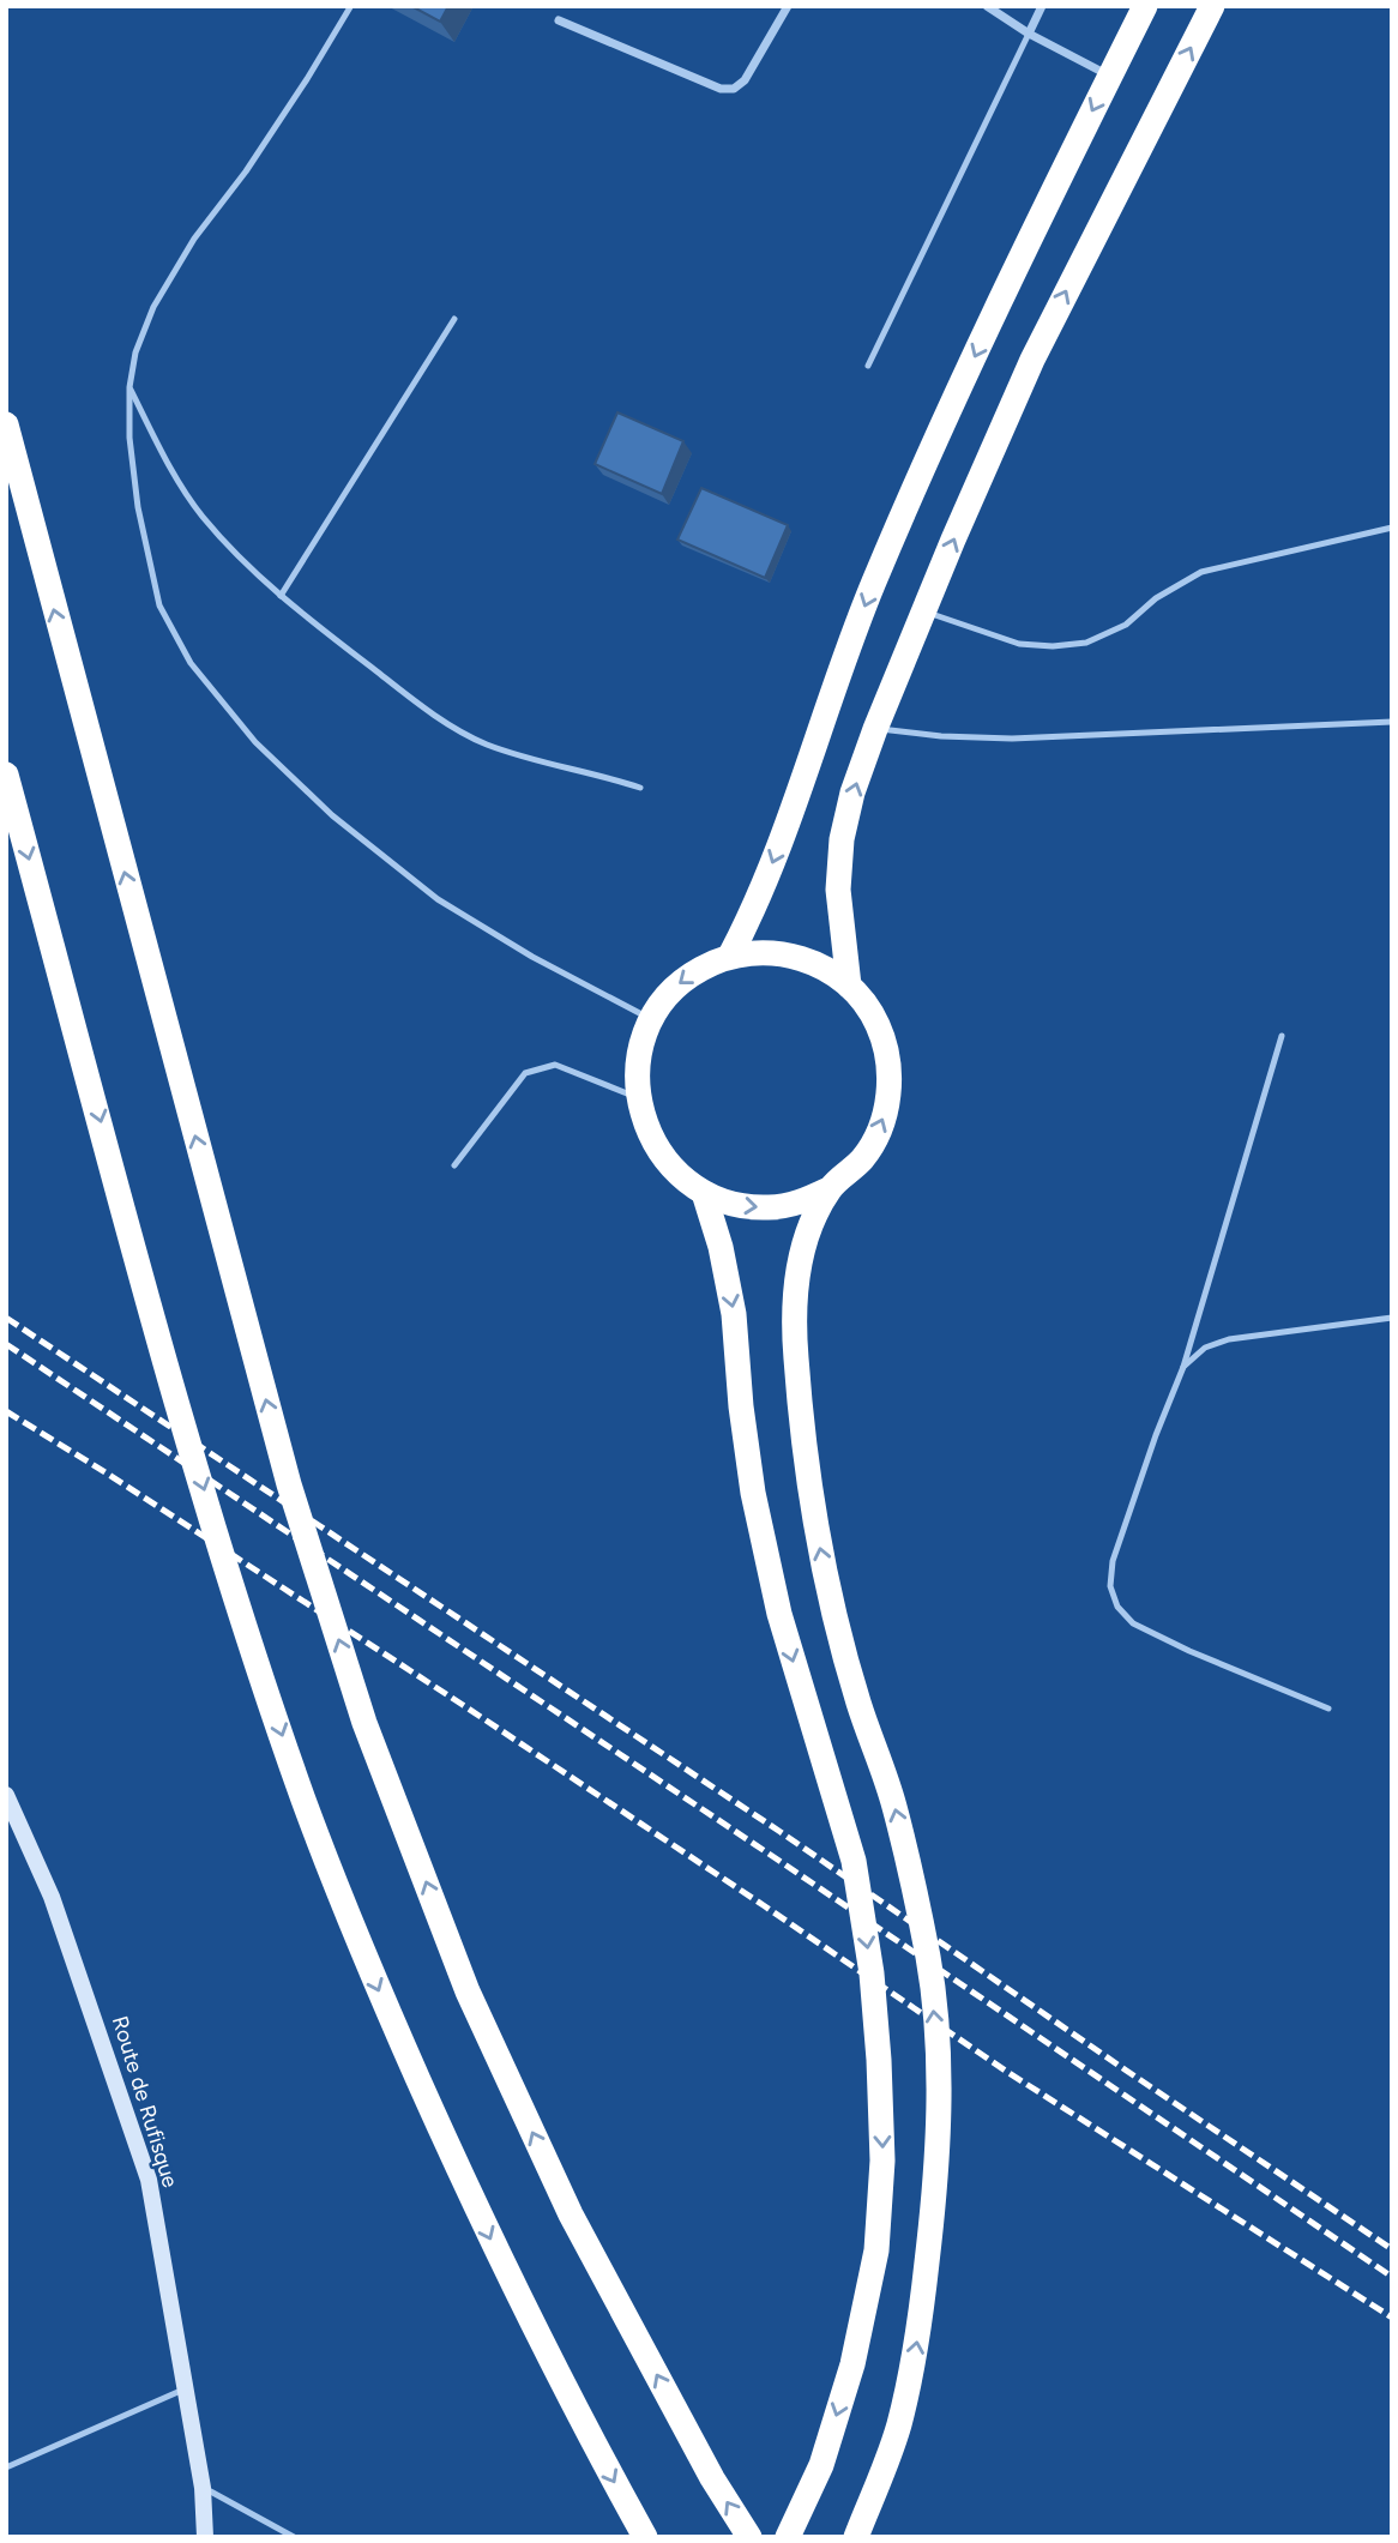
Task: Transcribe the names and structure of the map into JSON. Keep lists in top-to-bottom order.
{
  "streets": {
    "main road": ["Route de Rufisque"]
  }
}
